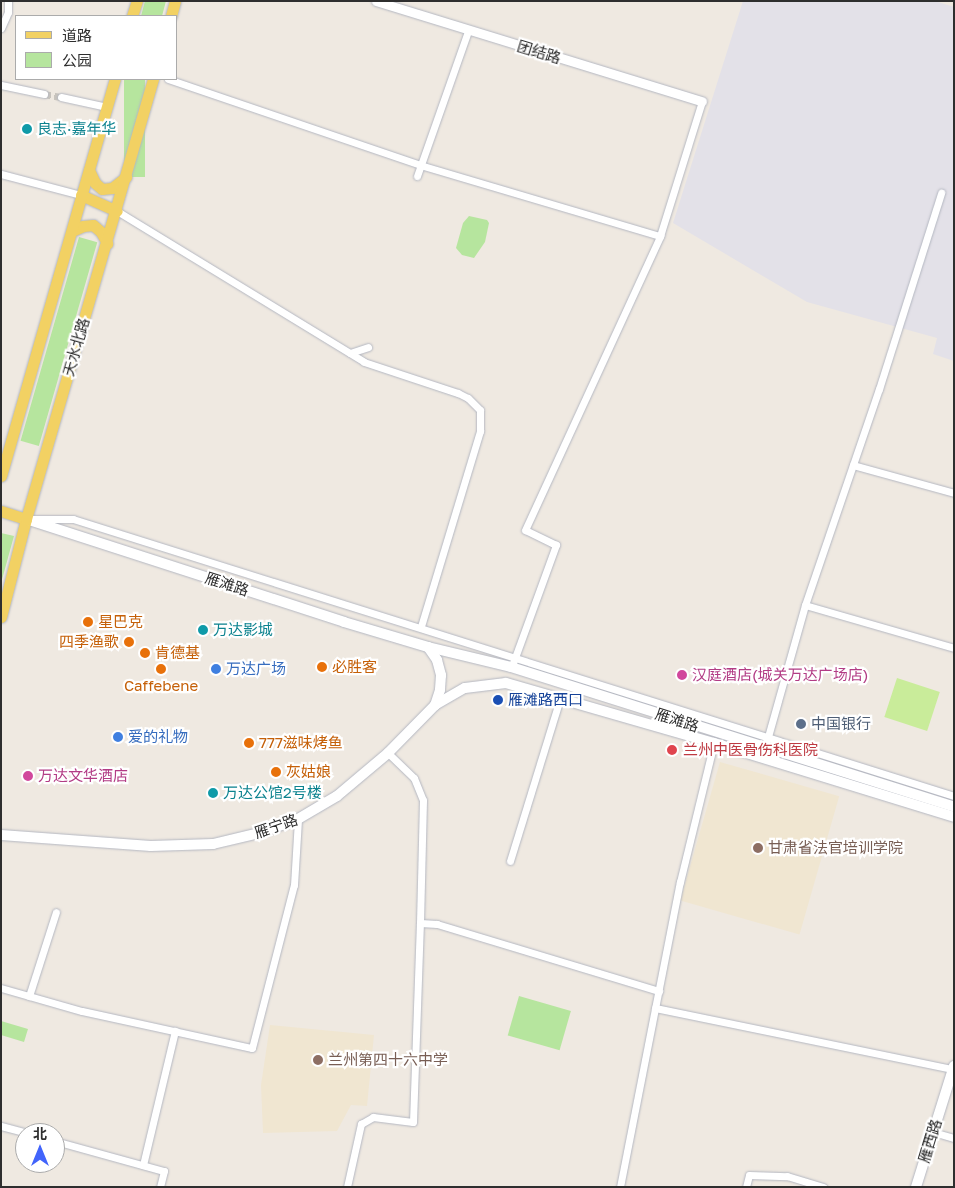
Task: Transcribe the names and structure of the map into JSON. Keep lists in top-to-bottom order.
{
  "streets": {
    "main road": [
      "天水北路",
      "雁滩路",
      "雁宁路",
      "雁西路"
    ],
    "street": ["团结路"]
  },
  "crossings": [
    ["天水北路", "雁滩路"],
    ["雁滩路", "雁宁路"]
  ],
  "places": [
    "良志·嘉年华",
    "星巴克",
    "万达影城",
    "四季渔歌",
    "肯德基",
    "必胜客",
    "Caffebene",
    "万达广场",
    "汉庭酒店(城关万达广场店)",
    "雁滩路西口",
    "中国银行",
    "爱的礼物",
    "777滋味烤鱼",
    "兰州中医骨伤科医院",
    "灰姑娘",
    "万达文华酒店",
    "万达公馆2号楼",
    "甘肃省法官培训学院",
    "兰州第四十六中学"
  ],
  "legend": ["道路", "公园"],
  "north": "top"
}
